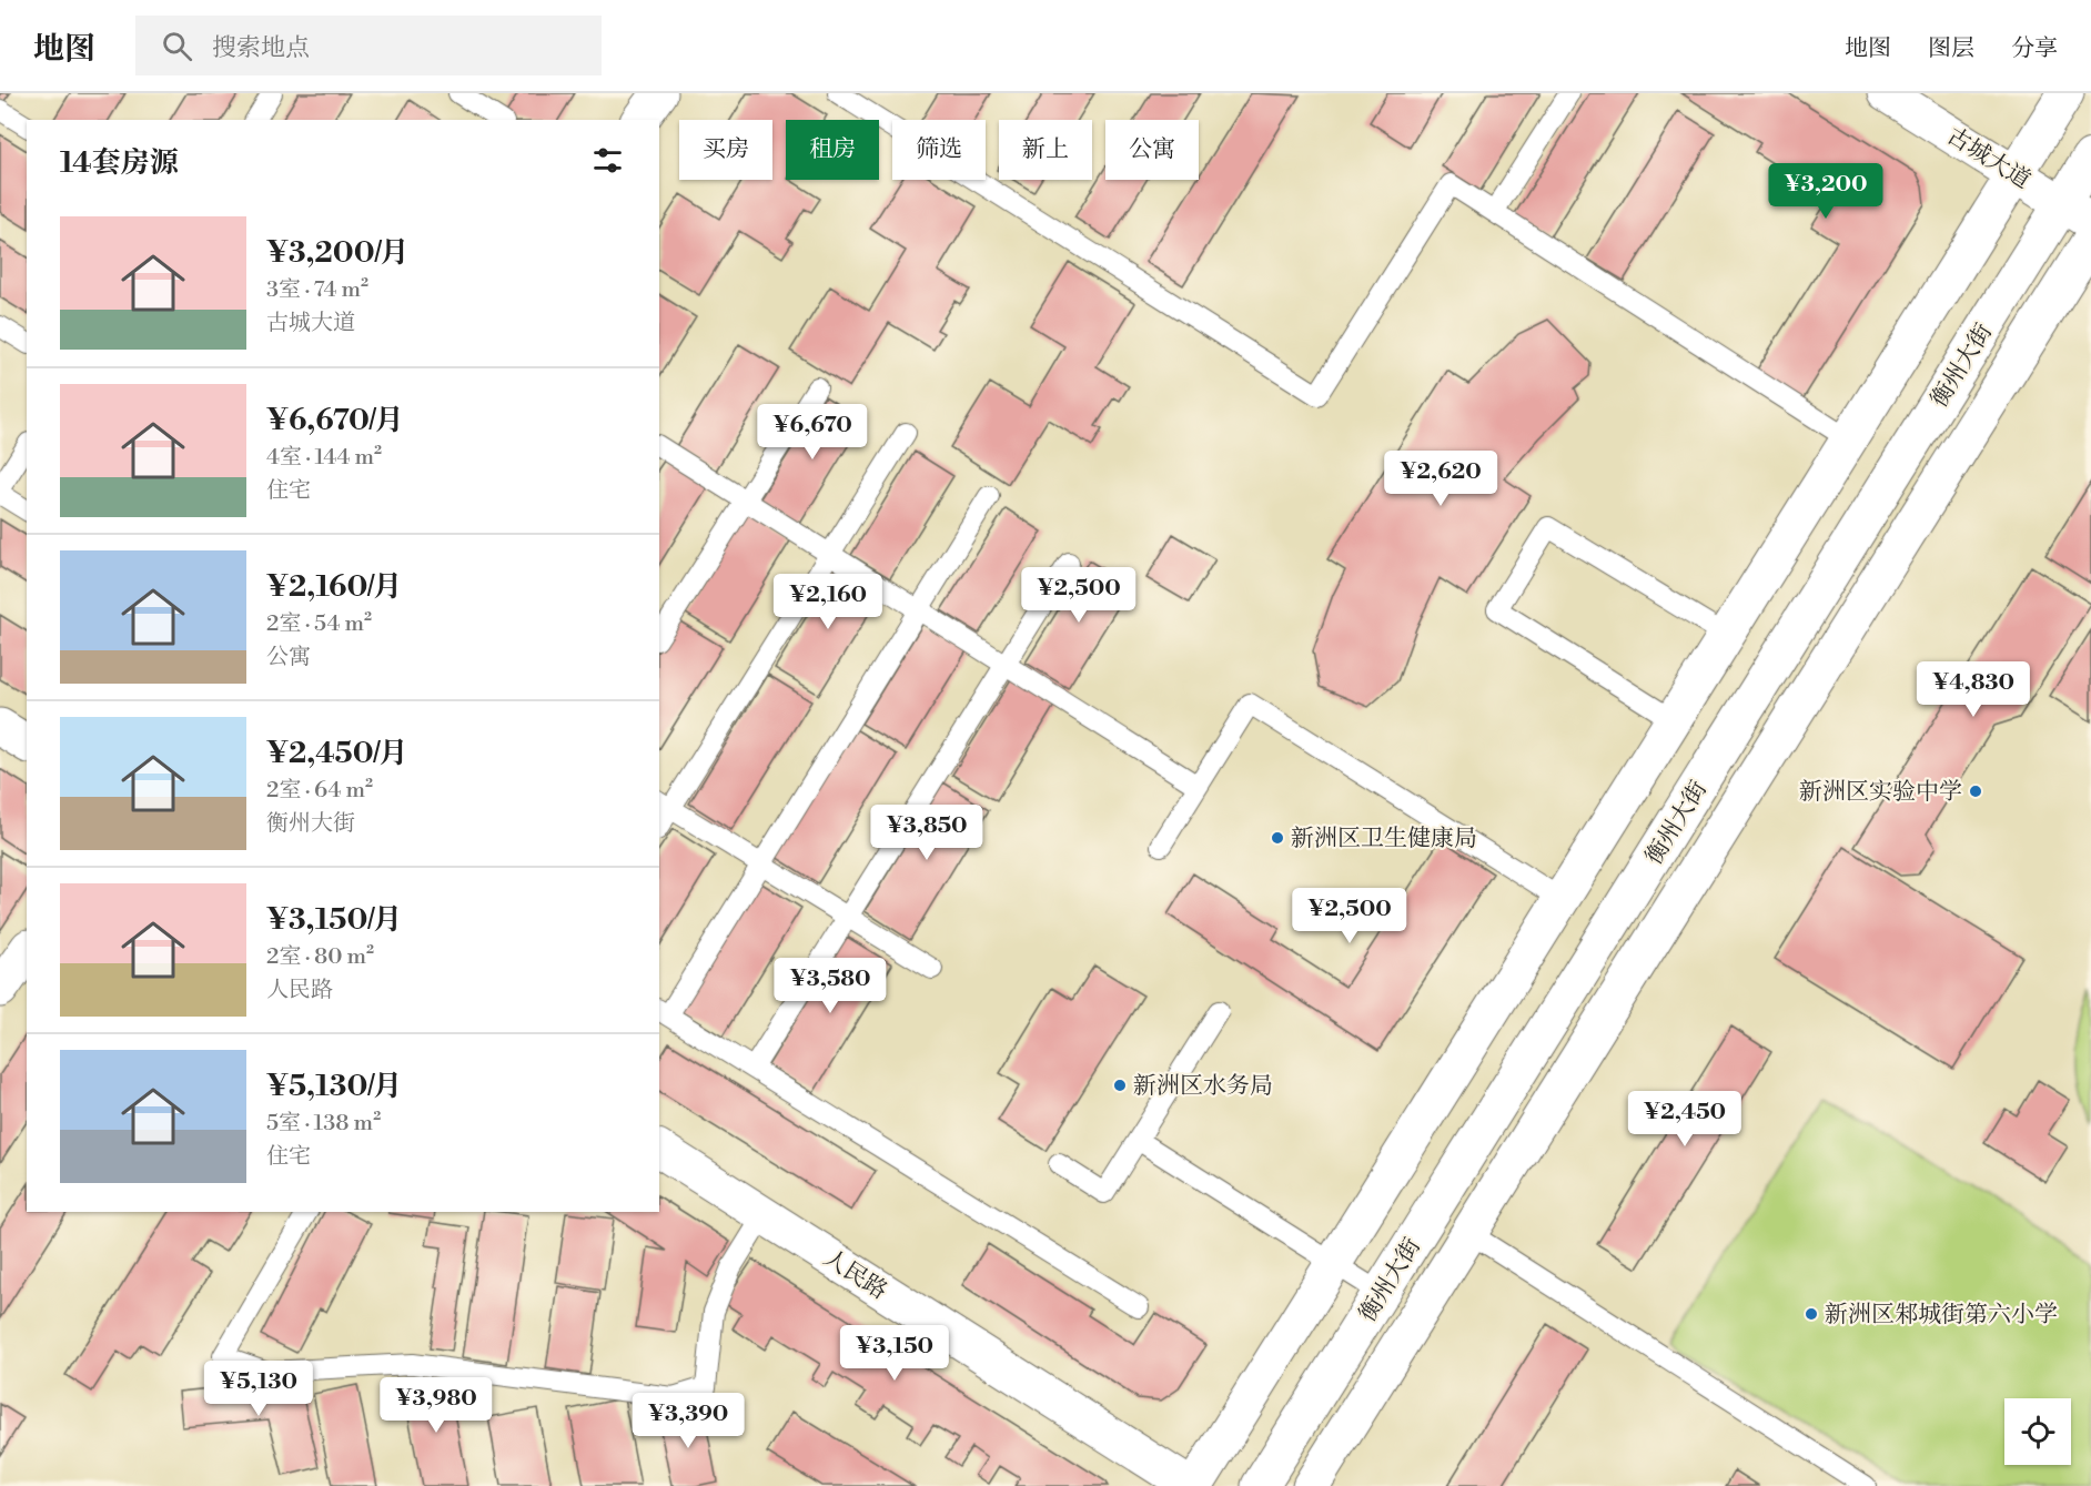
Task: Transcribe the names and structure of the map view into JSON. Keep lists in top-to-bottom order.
{
  "streets": {
    "main road": ["古城大道", "衡州大街", "人民路"]
  },
  "crossings": [
    ["古城大道", "衡州大街"]
  ],
  "places": [
    "新洲区实验中学",
    "新洲区卫生健康局",
    "新洲区水务局",
    "新洲区邾城街第六小学"
  ],
  "page": {
    "header": "地图",
    "search": "搜索地点",
    "nav": ["地图", "图层", "分享"],
    "chip": [
      "买房",
      "租房",
      "筛选",
      "新上",
      "公寓"
    ],
    "heading": "14套房源",
    "price": [
      "¥3,200",
      "¥6,670",
      "¥2,620",
      "¥2,500",
      "¥2,160",
      "¥4,830",
      "¥3,850",
      "¥2,500",
      "¥3,580",
      "¥2,450",
      "¥3,150",
      "¥5,130",
      "¥3,980",
      "¥3,390"
    ],
    "list": [
      {
        "name": "¥3,200/月",
        "note": "3室 · 74 m² · 古城大道"
      },
      {
        "name": "¥6,670/月",
        "note": "4室 · 144 m² · 住宅"
      },
      {
        "name": "¥2,160/月",
        "note": "2室 · 54 m² · 公寓"
      },
      {
        "name": "¥2,450/月",
        "note": "2室 · 64 m² · 衡州大街"
      },
      {
        "name": "¥3,150/月",
        "note": "2室 · 80 m² · 人民路"
      },
      {
        "name": "¥5,130/月",
        "note": "5室 · 138 m² · 住宅"
      }
    ]
  }
}
